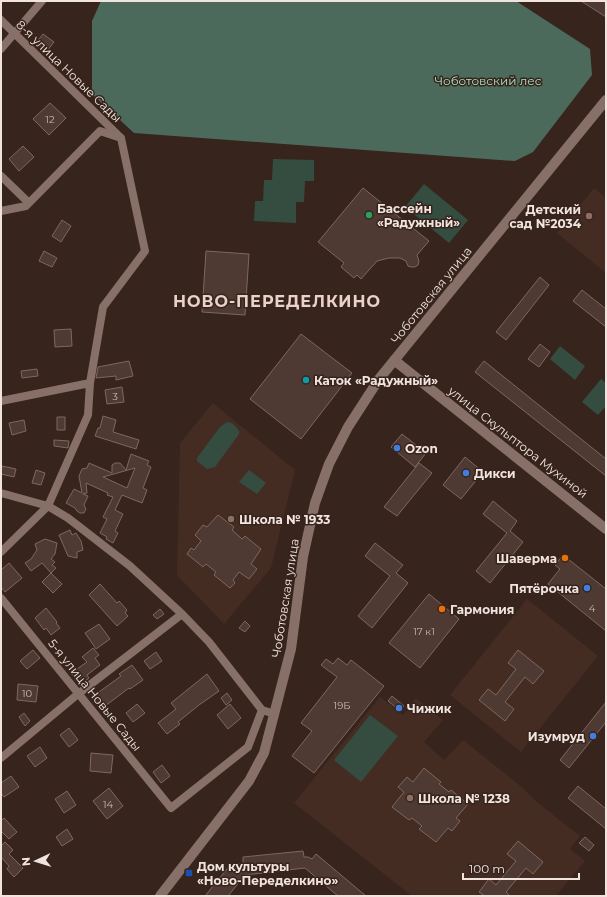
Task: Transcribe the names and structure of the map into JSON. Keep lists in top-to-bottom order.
{
  "streets": {
    "main road": ["Чоботовская улица", "улица Скульптора Мухиной"],
    "street": ["8-я улица Новые Сады", "5-я улица Новые Сады"]
  },
  "crossings": [
    ["Чоботовская улица", "улица Скульптора Мухиной"]
  ],
  "districts": ["НОВО-ПЕРЕДЕЛКИНО"],
  "parks": ["Чоботовский лес"],
  "places": {
    "other": [
      "Бассейн «Радужный»",
      "Детский сад №2034",
      "Каток «Радужный»",
      "Ozon",
      "Дикси",
      "Школа № 1933",
      "Шаверма",
      "Пятёрочка",
      "Гармония",
      "Чижик",
      "Изумруд",
      "Школа № 1238"
    ],
    "transit": ["Дом культуры «Ново-Переделкино»"]
  },
  "house_numbers": [
    "12",
    "3",
    "4",
    "17 к1",
    "10",
    "19Б",
    "14"
  ],
  "scale_bar": "100 m",
  "north": "left"
}
